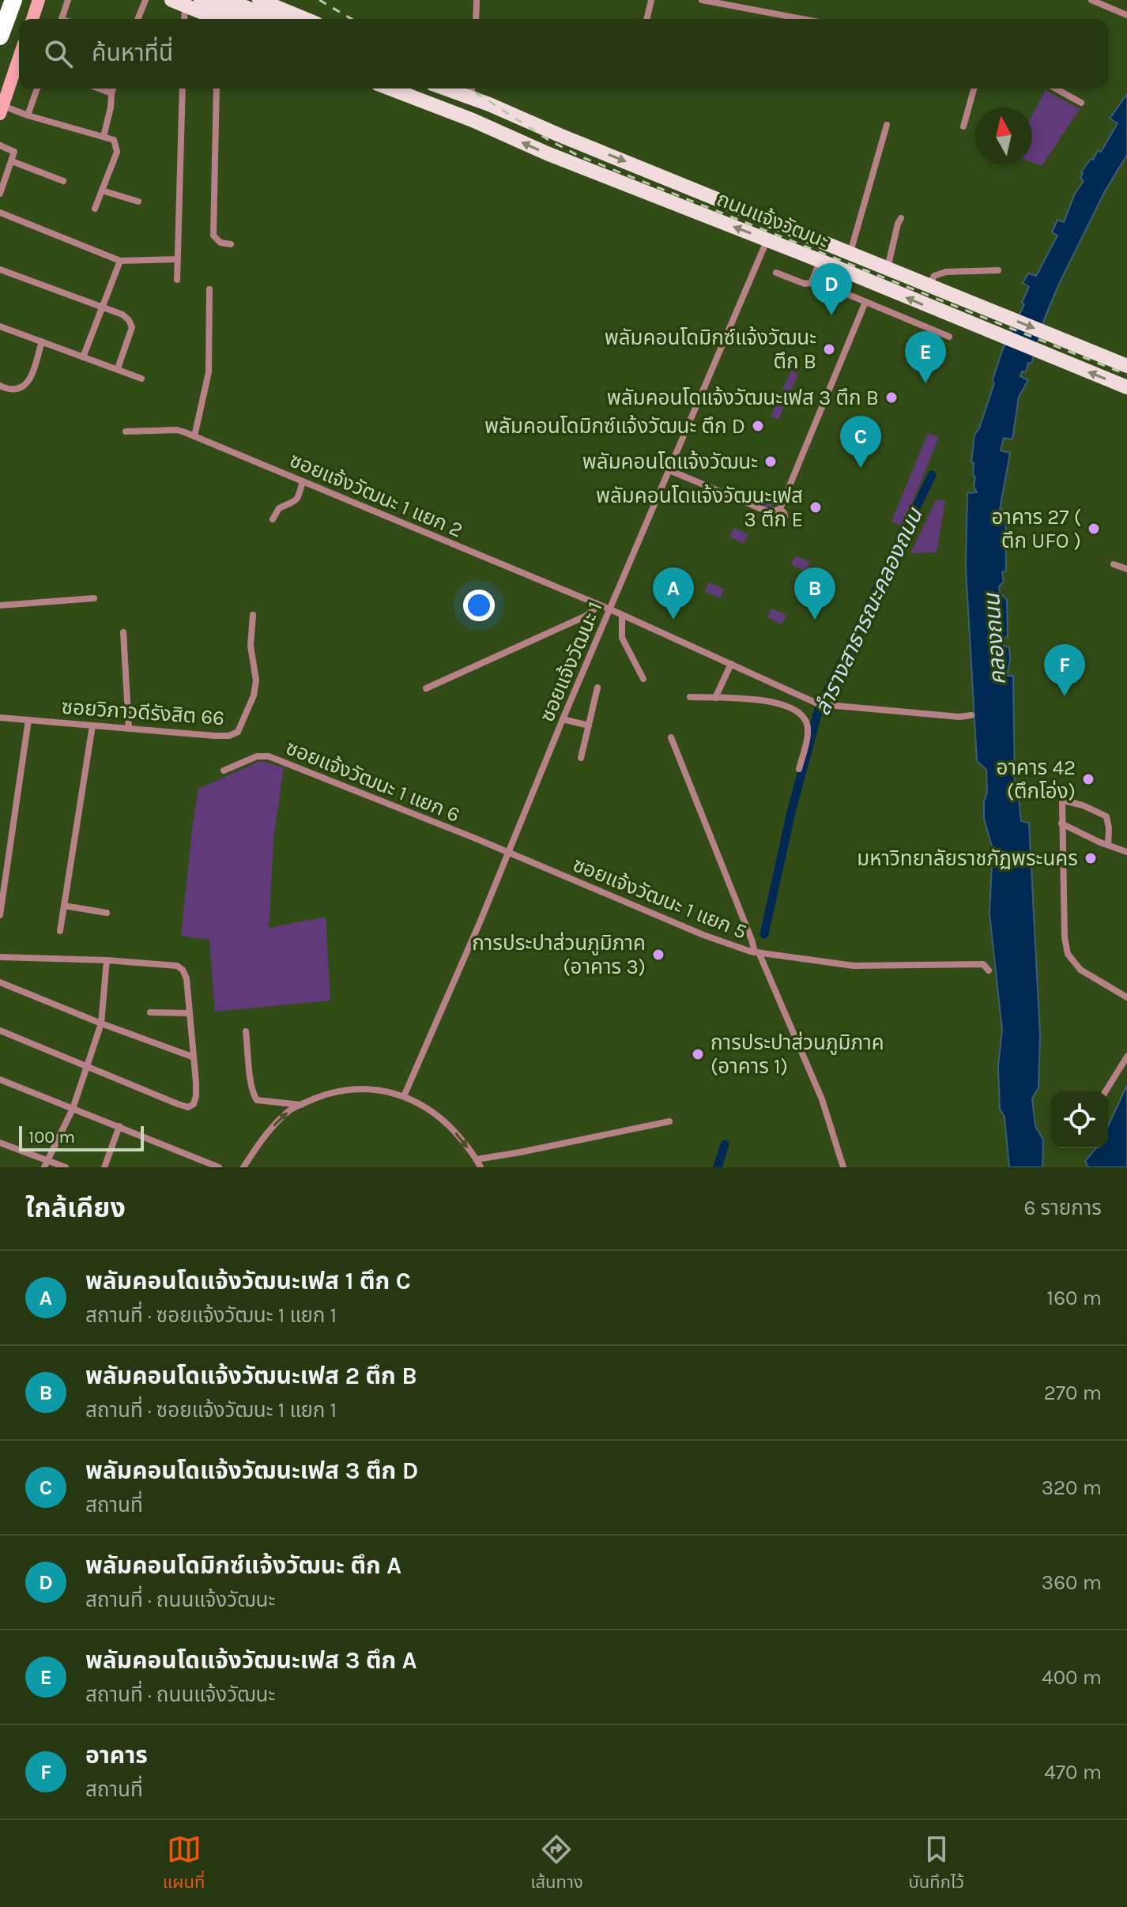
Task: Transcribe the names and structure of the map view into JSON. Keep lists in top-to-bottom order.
{
  "streets": {
    "main road": ["ถนนแจ้งวัฒนะ"],
    "street": [
      "ซอยแจ้งวัฒนะ 1 แยก 2",
      "ซอยแจ้งวัฒนะ 1",
      "ซอยวิภาวดีรังสิต 66",
      "ซอยแจ้งวัฒนะ 1 แยก 6",
      "ซอยแจ้งวัฒนะ 1 แยก 5"
    ]
  },
  "crossings": [
    ["ถนนแจ้งวัฒนะ", "ซอยแจ้งวัฒนะ 1"],
    ["ซอยแจ้งวัฒนะ 1 แยก 2", "ซอยแจ้งวัฒนะ 1"],
    ["ซอยแจ้งวัฒนะ 1", "ซอยแจ้งวัฒนะ 1 แยก 6"],
    ["ซอยแจ้งวัฒนะ 1", "ซอยแจ้งวัฒนะ 1 แยก 5"],
    ["ซอยแจ้งวัฒนะ 1 แยก 6", "ซอยแจ้งวัฒนะ 1 แยก 5"]
  ],
  "water": ["ลำรางสาธารณะคลองถนน", "คลองถนน"],
  "places": [
    "พลัมคอนโดมิกซ์แจ้งวัฒนะ ตึก B",
    "พลัมคอนโดแจ้งวัฒนะเฟส 3 ตึก B",
    "พลัมคอนโดมิกซ์แจ้งวัฒนะ ตึก D",
    "พลัมคอนโดแจ้งวัฒนะ",
    "พลัมคอนโดแจ้งวัฒนะเฟส 3 ตึก E",
    "อาคาร 27 ( ตึก UFO )",
    "อาคาร 42 (ตึกโอ่ง)",
    "มหาวิทยาลัยราชภัฏพระนคร",
    "การประปาส่วนภูมิภาค (อาคาร 3)",
    "การประปาส่วนภูมิภาค (อาคาร 1)"
  ],
  "scale_bar": "100 m",
  "north": "top",
  "page": {
    "search": "ค้นหาที่นี่",
    "pins": [
      "D",
      "E",
      "C",
      "A",
      "B",
      "F"
    ],
    "scale": "100 m",
    "heading": ["ใกล้เคียง", "6 รายการ"],
    "list": [
      {
        "mark": "A",
        "name": "พลัมคอนโดแจ้งวัฒนะเฟส 1 ตึก C",
        "note": "สถานที่ · ซอยแจ้งวัฒนะ 1 แยก 1",
        "value": "160 m"
      },
      {
        "mark": "B",
        "name": "พลัมคอนโดแจ้งวัฒนะเฟส 2 ตึก B",
        "note": "สถานที่ · ซอยแจ้งวัฒนะ 1 แยก 1",
        "value": "270 m"
      },
      {
        "mark": "C",
        "name": "พลัมคอนโดแจ้งวัฒนะเฟส 3 ตึก D",
        "note": "สถานที่",
        "value": "320 m"
      },
      {
        "mark": "D",
        "name": "พลัมคอนโดมิกซ์แจ้งวัฒนะ ตึก A",
        "note": "สถานที่ · ถนนแจ้งวัฒนะ",
        "value": "360 m"
      },
      {
        "mark": "E",
        "name": "พลัมคอนโดแจ้งวัฒนะเฟส 3 ตึก A",
        "note": "สถานที่ · ถนนแจ้งวัฒนะ",
        "value": "400 m"
      },
      {
        "mark": "F",
        "name": "อาคาร",
        "note": "สถานที่",
        "value": "470 m"
      }
    ],
    "nav": ["แผนที่", "เส้นทาง", "บันทึกไว้"]
  }
}
